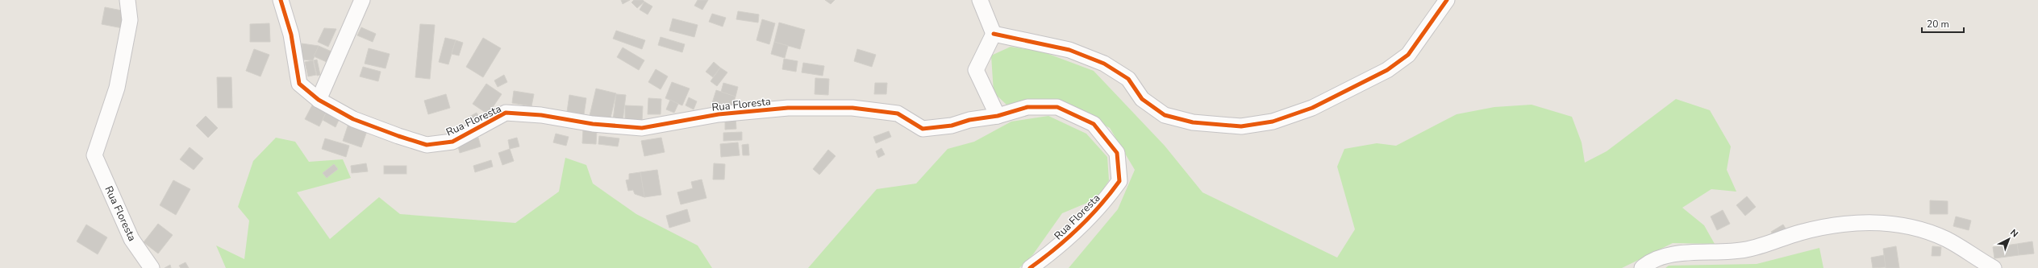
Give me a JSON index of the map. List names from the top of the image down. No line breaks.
{"streets":{"street":["Rua Floresta"]},"scale_bar":"20 m","north":"top right"}
